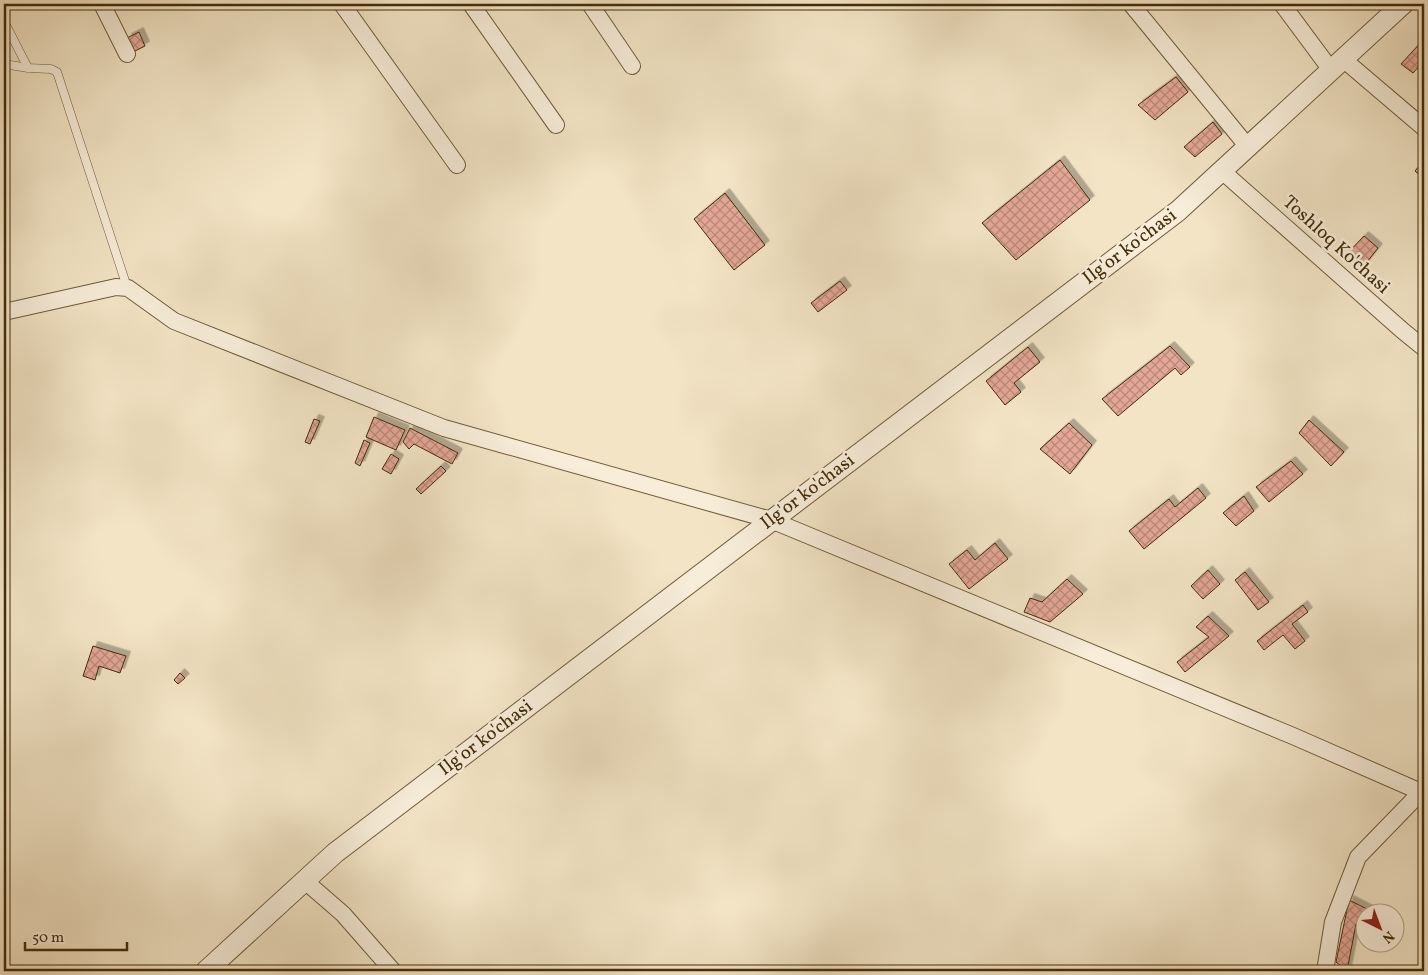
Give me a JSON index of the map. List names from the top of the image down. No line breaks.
{"streets":{"street":["Toshloq Ko'chasi","Ilg'or ko'chasi"]},"crossings":[["Toshloq Ko'chasi","Ilg'or ko'chasi"]],"scale_bar":"50 m","north":"bottom right"}
